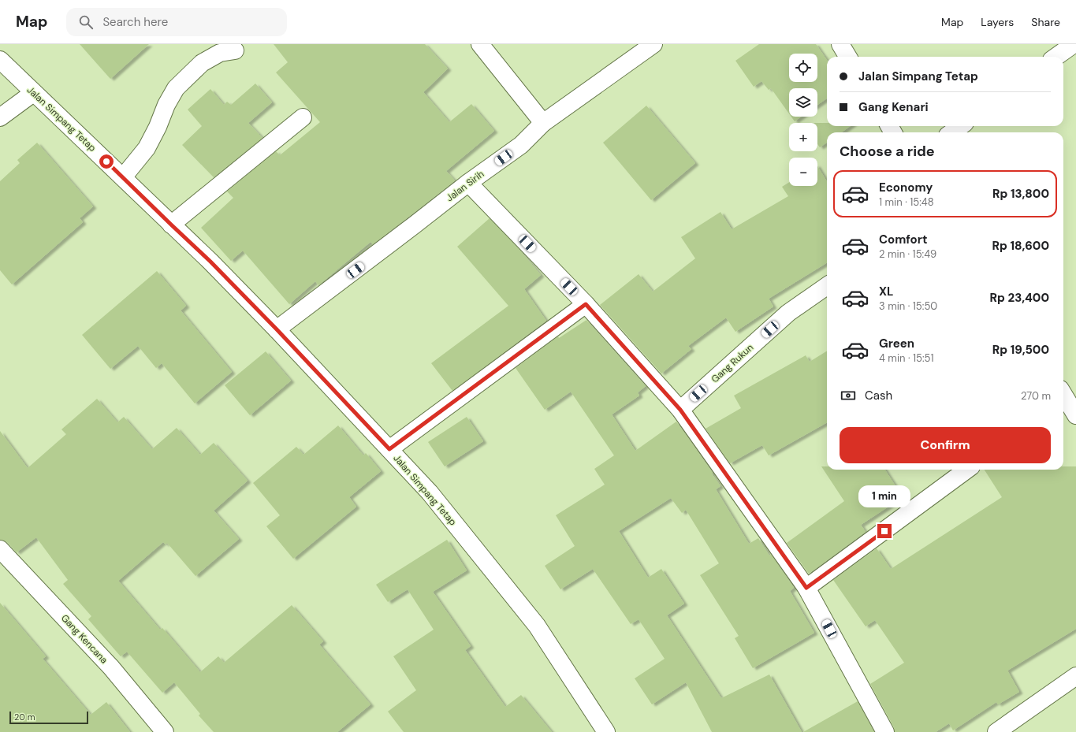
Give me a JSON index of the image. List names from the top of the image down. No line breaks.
{"streets":{"street":["Jalan Simpang Tetap","Jalan Sirih","Gang Rukun","Gang Kencana"]},"crossings":[["Jalan Simpang Tetap","Jalan Sirih"]],"scale_bar":"20 m","page":{"header":"Map","search":"Search here","nav":["Map","Layers","Share"],"map_buttons":["+","−"],"banner":["Jalan Simpang Tetap","Gang Kenari"],"heading":"Choose a ride","list":[{"name":"Economy","note":"1 min · 15:48","value":"Rp 13,800"},{"name":"Comfort","note":"2 min · 15:49","value":"Rp 18,600"},{"name":"XL","note":"3 min · 15:50","value":"Rp 23,400"},{"name":"Green","note":"4 min · 15:51","value":"Rp 19,500"}],"pay":["Cash","270 m"],"buttons":"Confirm","bubble":"1 min","scale":"20 m"}}
